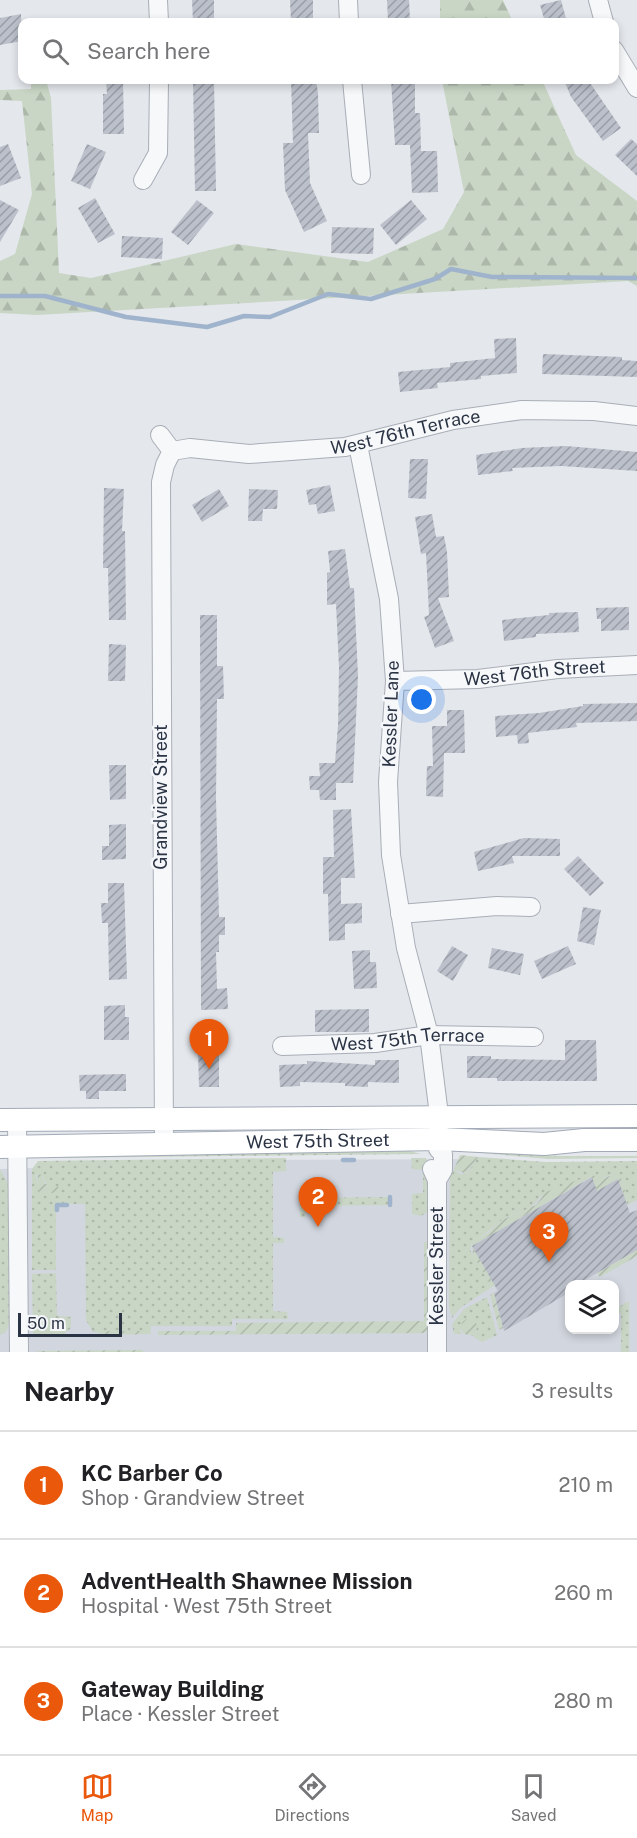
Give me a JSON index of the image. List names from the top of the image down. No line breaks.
{"streets":{"main road":["West 75th Street"],"street":["West 76th Terrace","West 76th Street","Kessler Lane","Grandview Street","West 75th Terrace","Kessler Street"]},"crossings":[["West 76th Terrace","Kessler Lane"],["West 76th Terrace","Grandview Street"],["West 76th Street","Kessler Lane"],["Kessler Lane","West 75th Terrace"],["Kessler Lane","West 75th Street"],["Kessler Lane","Kessler Street"],["Grandview Street","West 75th Street"],["West 75th Street","Kessler Street"]],"scale_bar":"50 m","page":{"search":"Search here","pins":["1","2","3"],"scale":"50 m","heading":["Nearby","3 results"],"list":[{"mark":"1","name":"KC Barber Co","note":"Shop · Grandview Street","value":"210 m"},{"mark":"2","name":"AdventHealth Shawnee Mission","note":"Hospital · West 75th Street","value":"260 m"},{"mark":"3","name":"Gateway Building","note":"Place · Kessler Street","value":"280 m"}],"nav":["Map","Directions","Saved"]}}
